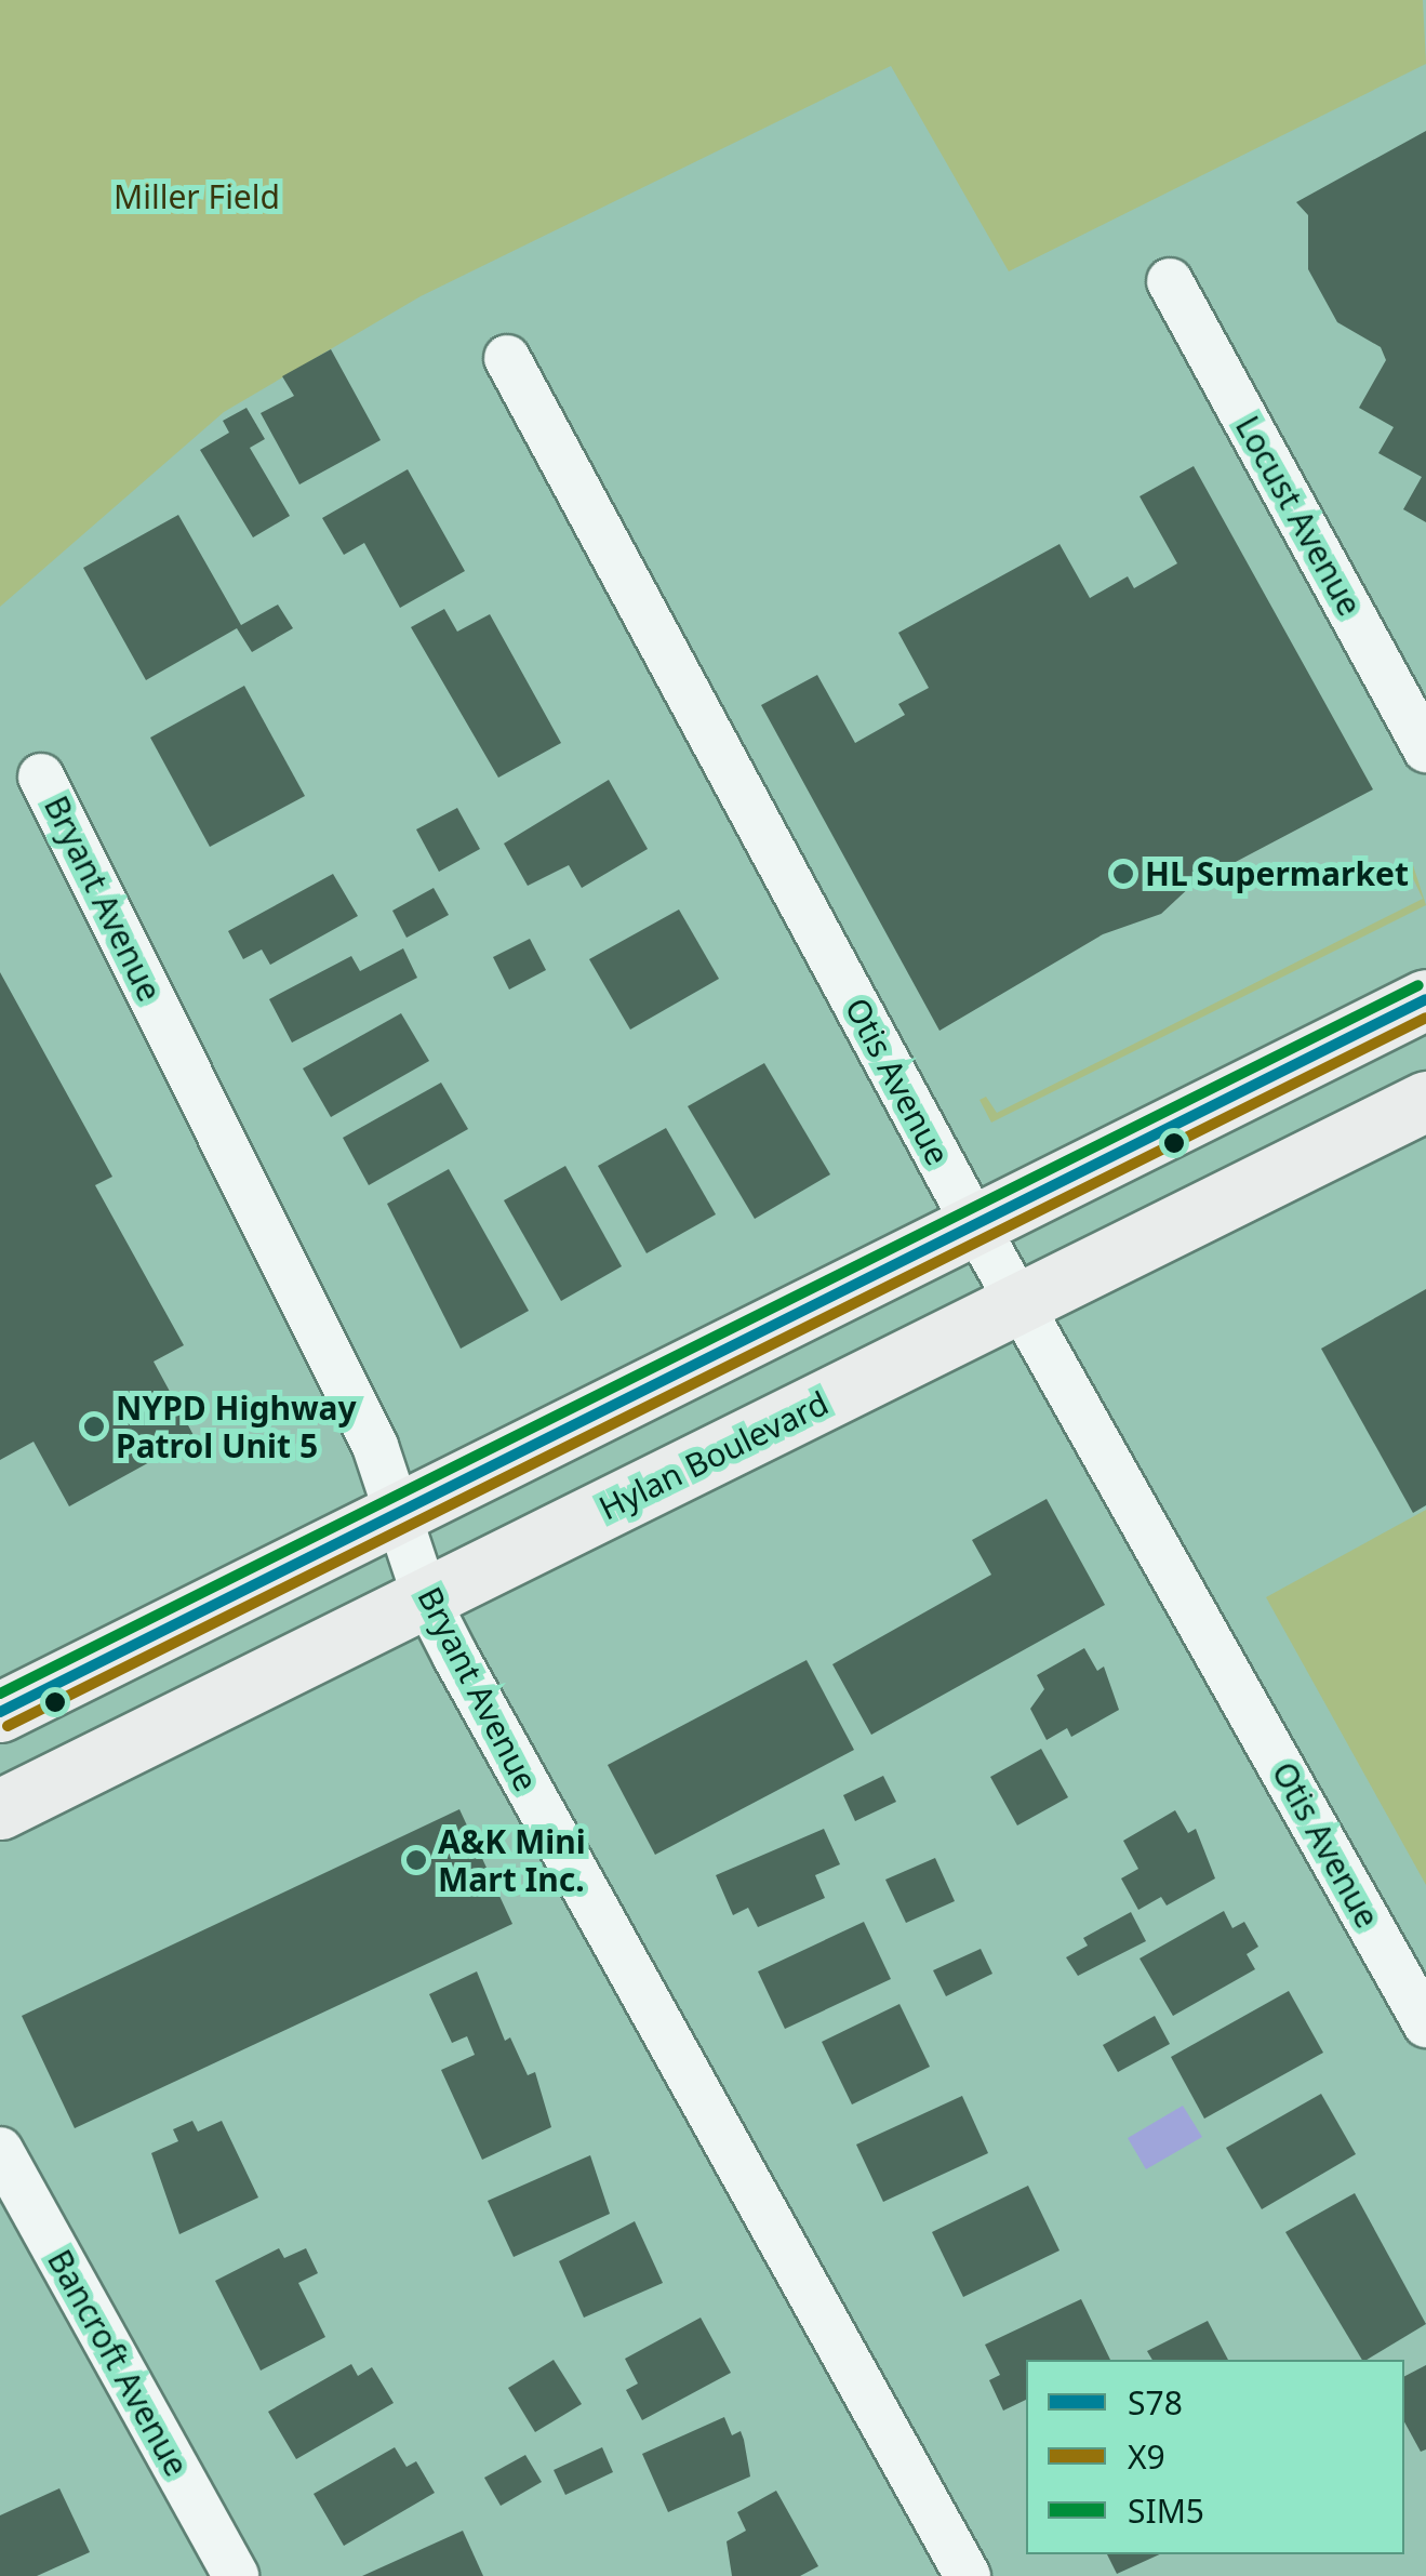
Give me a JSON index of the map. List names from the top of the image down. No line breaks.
{"streets":{"main road":["Hylan Boulevard"],"street":["Locust Avenue","Bryant Avenue","Otis Avenue","Bancroft Avenue"]},"crossings":[["Bryant Avenue","Hylan Boulevard"],["Otis Avenue","Hylan Boulevard"]],"parks":["Miller Field"],"places":["HL Supermarket","NYPD Highway Patrol Unit 5","A&K Mini Mart Inc."],"lines":["transit line SIM5","transit line S78","transit line X9"],"legend":["S78","X9","SIM5"]}
